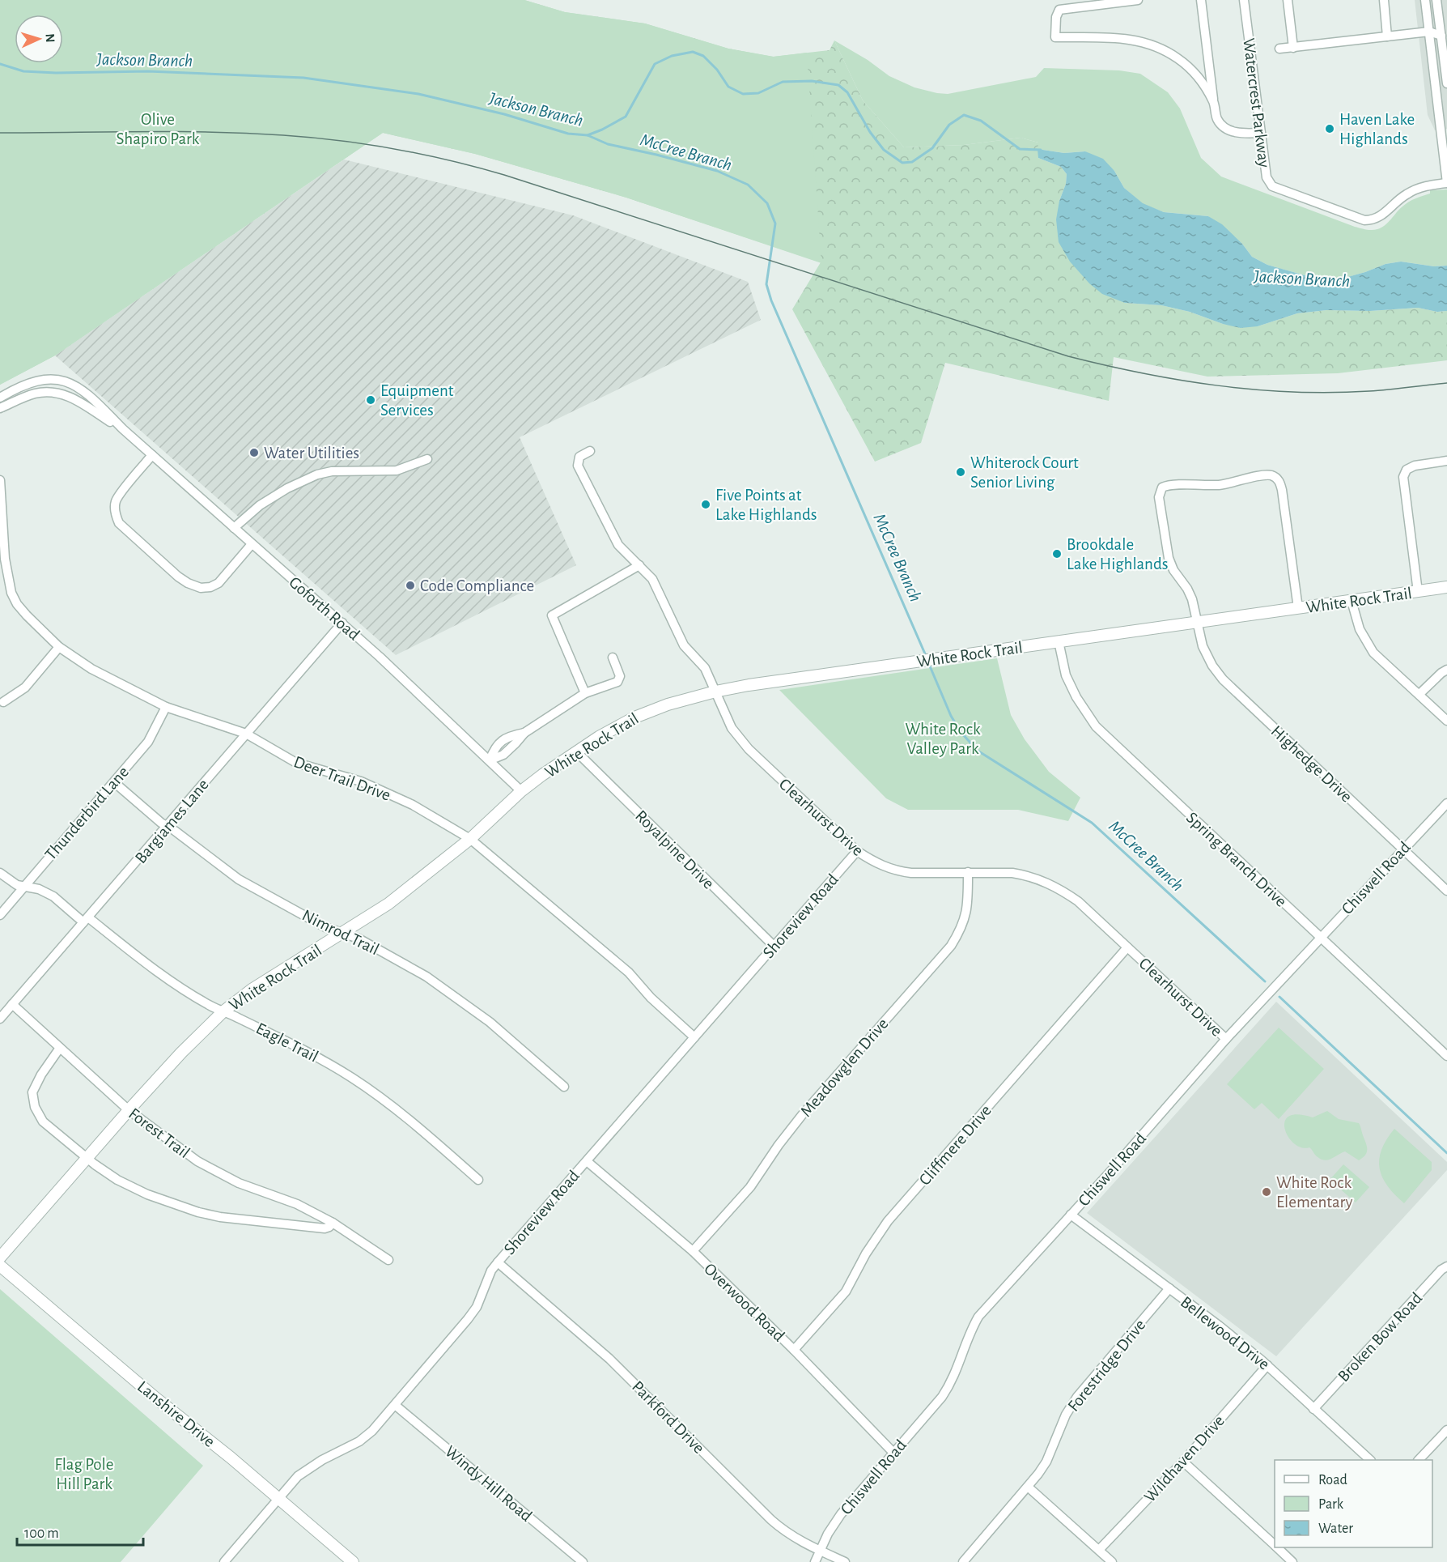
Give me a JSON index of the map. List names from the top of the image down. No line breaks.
{"streets":{"street":["Watercrest Parkway","White Rock Trail","Goforth Road","Highedge Drive","Deer Trail Drive","Thunderbird Lane","Clearhurst Drive","Bargiames Lane","Royalpine Drive","Spring Branch Drive","Chiswell Road","Shoreview Road","Nimrod Trail","Eagle Trail","Meadowglen Drive","Forest Trail","Cliffmere Drive","Overwood Road","Bellewood Drive","Broken Bow Road","Forestridge Drive","Lanshire Drive","Parkford Drive","Wildhaven Drive","Windy Hill Road"]},"crossings":[["White Rock Trail","Goforth Road"],["White Rock Trail","Highedge Drive"],["White Rock Trail","Deer Trail Drive"],["White Rock Trail","Clearhurst Drive"],["White Rock Trail","Royalpine Drive"],["White Rock Trail","Spring Branch Drive"],["White Rock Trail","Nimrod Trail"],["White Rock Trail","Eagle Trail"],["White Rock Trail","Forest Trail"],["Goforth Road","Bargiames Lane"],["Highedge Drive","Chiswell Road"],["Deer Trail Drive","Thunderbird Lane"],["Deer Trail Drive","Bargiames Lane"],["Deer Trail Drive","Shoreview Road"],["Thunderbird Lane","Nimrod Trail"],["Thunderbird Lane","Eagle Trail"],["Clearhurst Drive","Chiswell Road"],["Clearhurst Drive","Shoreview Road"],["Clearhurst Drive","Meadowglen Drive"],["Clearhurst Drive","Cliffmere Drive"],["Bargiames Lane","Nimrod Trail"],["Bargiames Lane","Eagle Trail"],["Bargiames Lane","Forest Trail"],["Royalpine Drive","Shoreview Road"],["Spring Branch Drive","Chiswell Road"],["Chiswell Road","Overwood Road"],["Chiswell Road","Bellewood Drive"],["Chiswell Road","Parkford Drive"],["Shoreview Road","Overwood Road"],["Shoreview Road","Lanshire Drive"],["Shoreview Road","Parkford Drive"],["Shoreview Road","Windy Hill Road"],["Meadowglen Drive","Overwood Road"],["Cliffmere Drive","Overwood Road"],["Bellewood Drive","Broken Bow Road"],["Bellewood Drive","Forestridge Drive"],["Bellewood Drive","Wildhaven Drive"]],"water":["Jackson Branch","McCree Branch"],"parks":["Olive Shapiro Park","White Rock Valley Park","Flag Pole Hill Park"],"places":["Haven Lake Highlands","Equipment Services","Water Utilities","Whiterock Court Senior Living","Five Points at Lake Highlands","Brookdale Lake Highlands","Code Compliance","White Rock Elementary"],"legend":["Road","Park","Water"],"scale_bar":"100 m","north":"right"}
